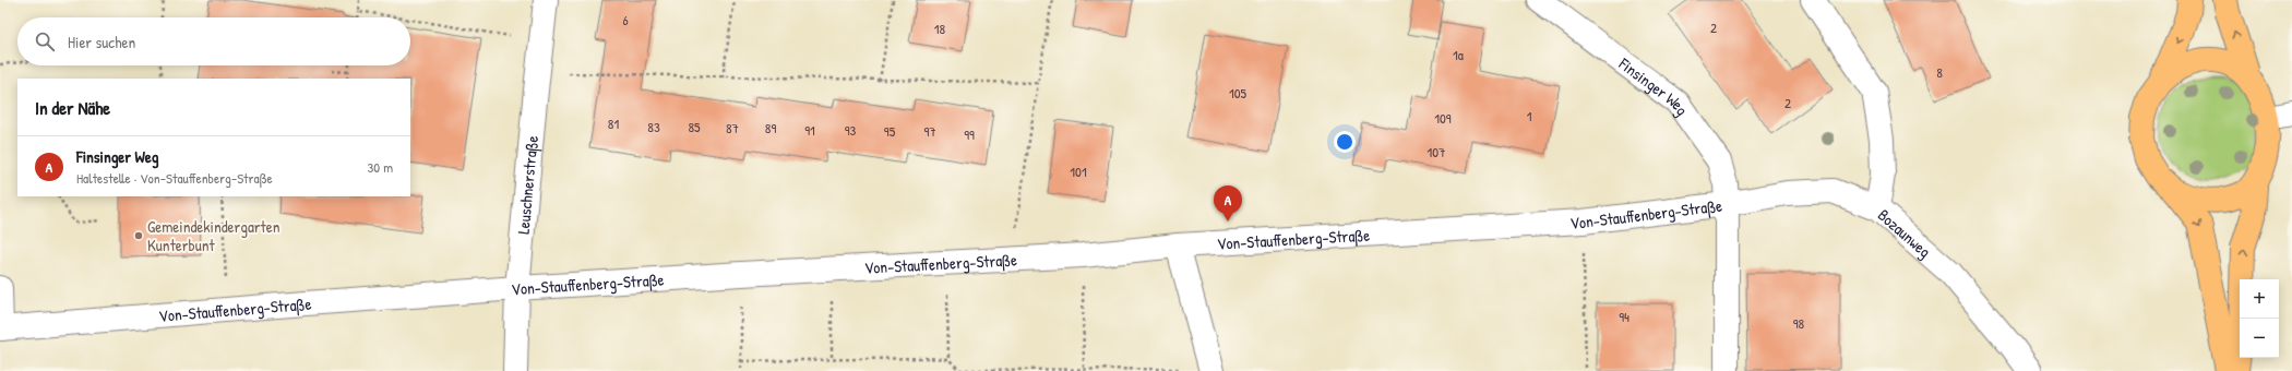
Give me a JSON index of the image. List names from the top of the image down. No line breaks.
{"streets":{"street":["Finsinger Weg","Leuschnerstraße","Von-Stauffenberg-Straße","Bozaunweg"]},"crossings":[["Finsinger Weg","Von-Stauffenberg-Straße"],["Leuschnerstraße","Von-Stauffenberg-Straße"],["Von-Stauffenberg-Straße","Bozaunweg"]],"places":["Gemeindekindergarten Kunterbunt"],"house_numbers":["6","2","18","1a","8","105","2","1","109","81","83","85","87","89","91","93","95","97","99","107","101","94","98"],"page":{"search":"Hier suchen","heading":"In der Nähe","list":[{"mark":"A","name":"Finsinger Weg","note":"Haltestelle · Von-Stauffenberg-Straße","value":"30 m"}],"pins":"A","map_buttons":["+","−"]}}
